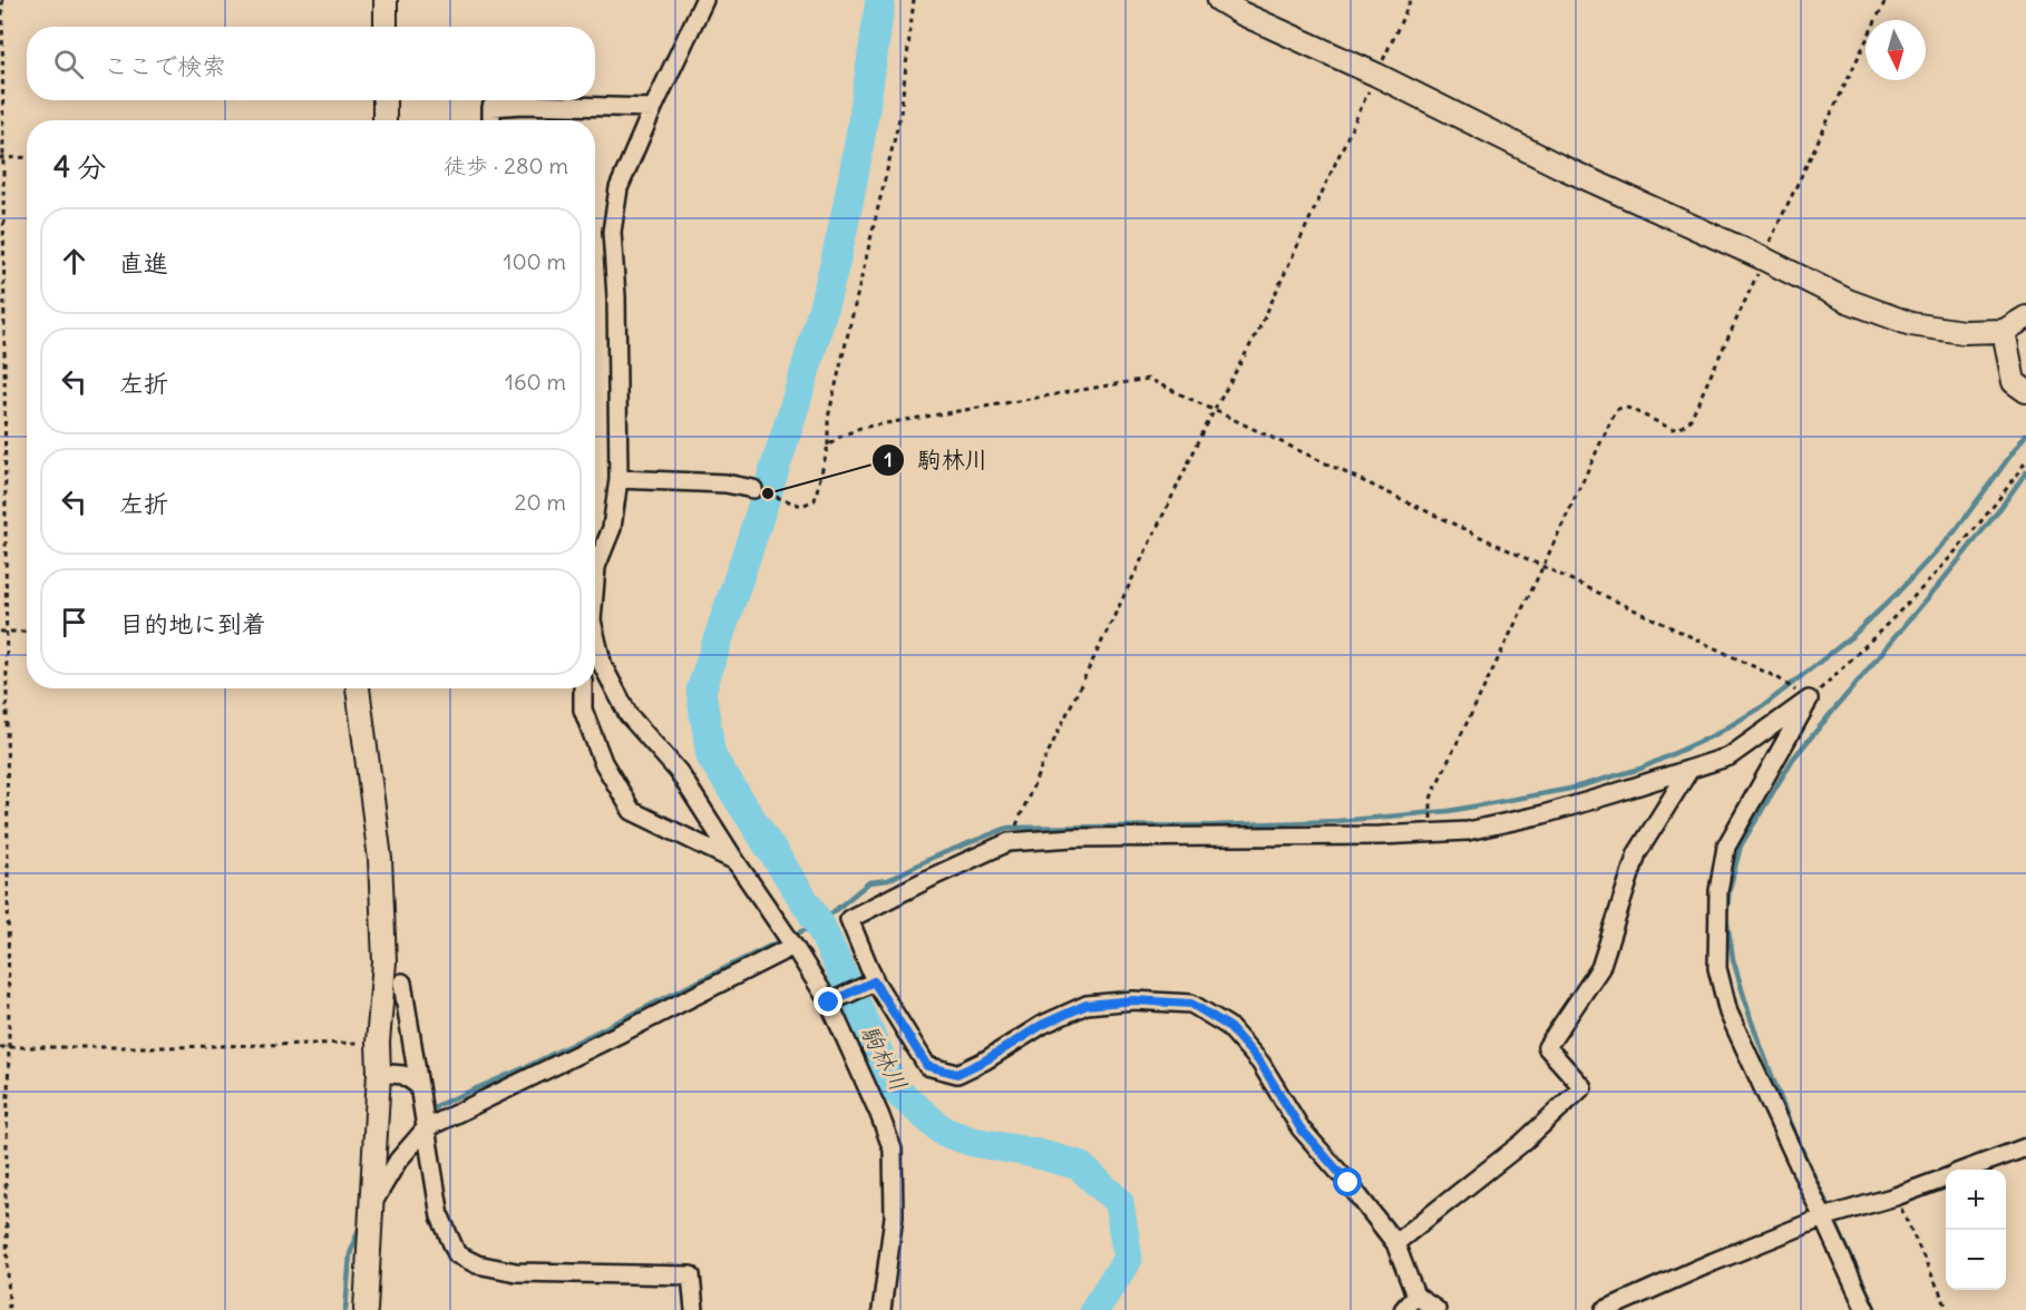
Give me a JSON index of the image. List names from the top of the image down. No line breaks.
{"water":["駒林川"],"places":["駒林川"],"north":"bottom","page":{"search":"ここで検索","heading":["4 分","徒歩 · 280 m"],"list":[["直進","100 m"],["左折","160 m"],["左折","20 m"],"目的地に到着"],"map_buttons":["+","−"]}}
